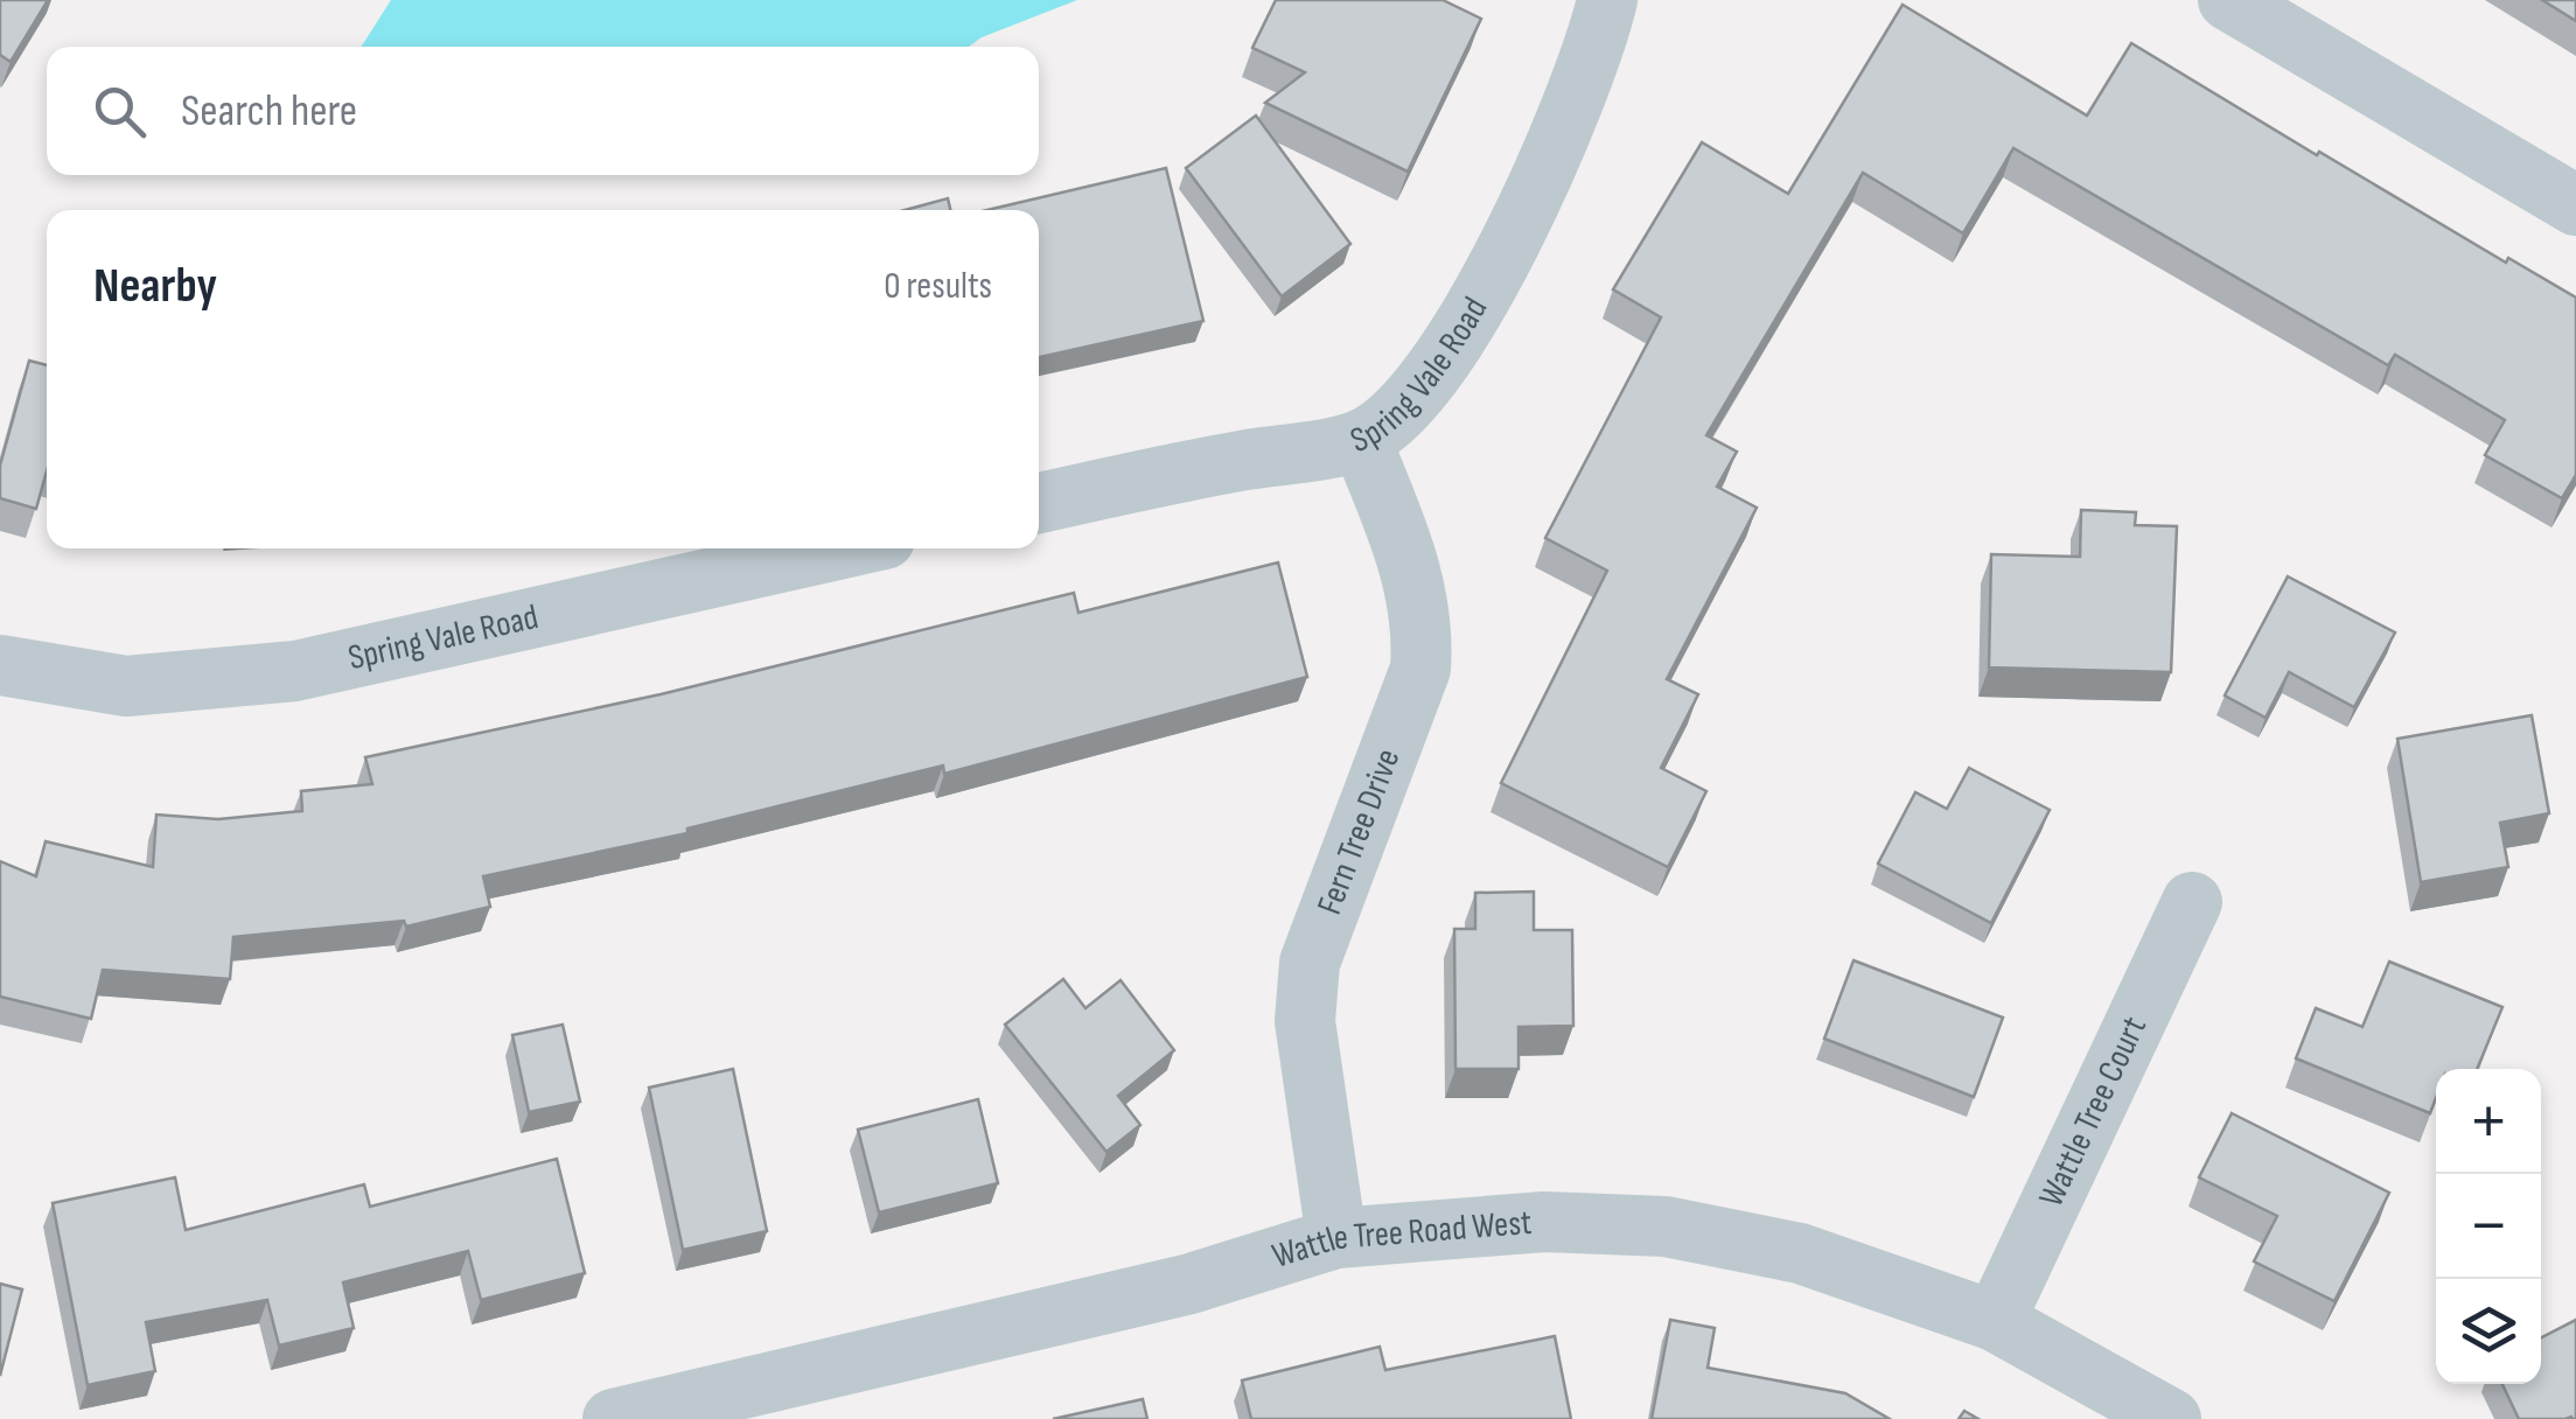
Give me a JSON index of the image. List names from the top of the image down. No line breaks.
{"streets":{"street":["Spring Vale Road","Fern Tree Drive","Wattle Tree Court","Wattle Tree Road West"]},"crossings":[["Spring Vale Road","Fern Tree Drive"],["Fern Tree Drive","Wattle Tree Road West"],["Wattle Tree Court","Wattle Tree Road West"]],"page":{"search":"Search here","heading":["Nearby","0 results"],"map_buttons":["+","−"]}}
